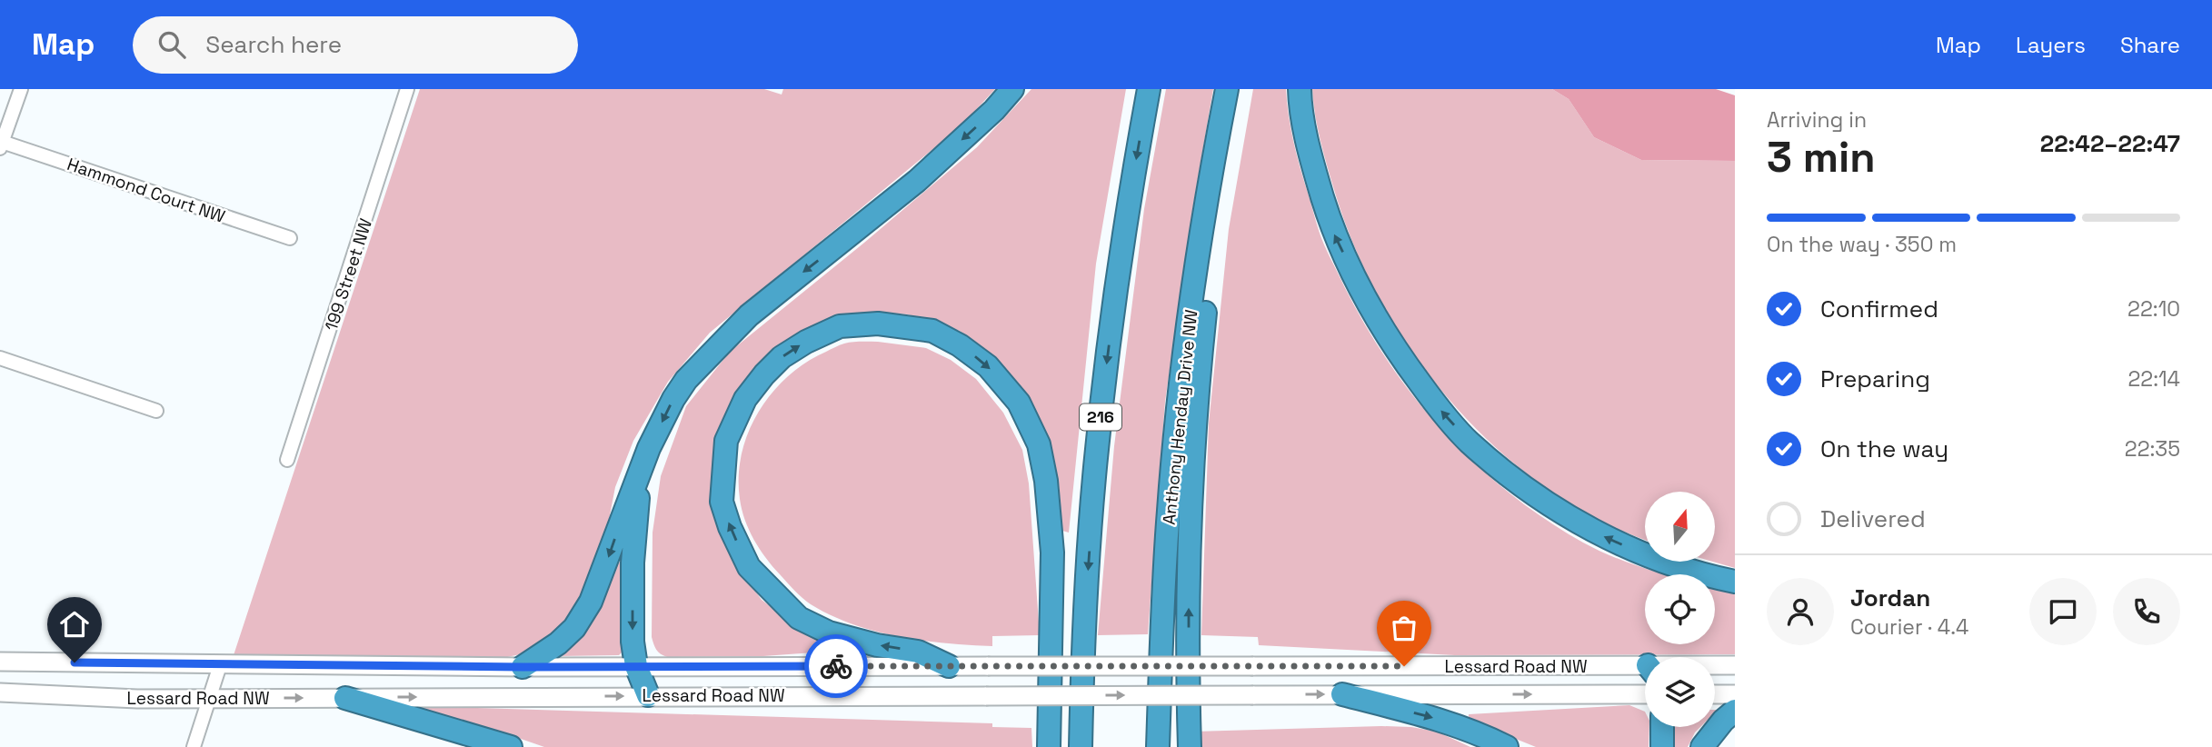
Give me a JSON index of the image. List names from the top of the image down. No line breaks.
{"streets":{"highway":["216","Anthony Henday Drive NW"],"main road":["Lessard Road NW"],"street":["Hammond Court NW","199 Street NW"]},"north":"top","page":{"header":"Map","search":"Search here","nav":["Map","Layers","Share"],"heading":["3 min","Arriving in","22:42–22:47"],"panel":["Jordan","Courier · 4.4"],"bar":"On the way · 350 m","list":[["Confirmed","22:10"],["Preparing","22:14"],["On the way","22:35"],"Delivered"]}}
